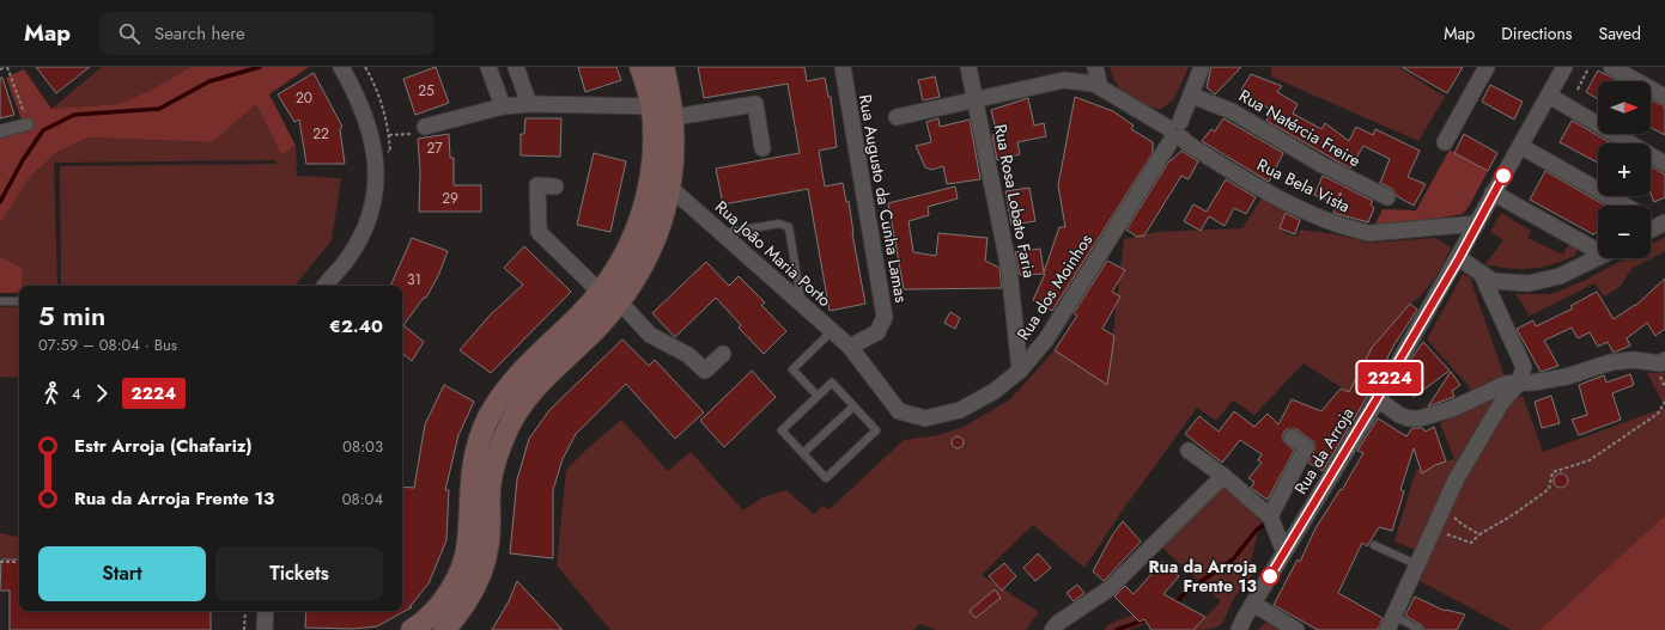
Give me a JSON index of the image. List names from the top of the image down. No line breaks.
{"streets":{"street":["Rua Natércia Freire","Rua Bela Vista","Rua Augusto da Cunha Lamas","Rua Rosa Lobato Faria","Rua João Maria Porto","Rua dos Moinhos","Rua da Arroja"]},"crossings":[["Rua Natércia Freire","Rua dos Moinhos"],["Rua Bela Vista","Rua Rosa Lobato Faria"],["Rua Bela Vista","Rua dos Moinhos"],["Rua Bela Vista","Rua da Arroja"],["Rua Augusto da Cunha Lamas","Rua João Maria Porto"],["Rua Augusto da Cunha Lamas","Rua dos Moinhos"],["Rua Rosa Lobato Faria","Rua dos Moinhos"],["Rua João Maria Porto","Rua dos Moinhos"]],"places":["Rua da Arroja Frente 13"],"lines":["bus line 2224"],"house_numbers":["25","20","22","27","29","31"],"north":"right","page":{"header":"Map","search":"Search here","nav":["Map","Directions","Saved"],"on_map":"2224","map_buttons":["+","−"],"heading":["5 min","07:59 – 08:04 · Bus","€2.40"],"legs":["4","2224"],"list":[{"name":"Estr Arroja (Chafariz)","value":"08:03"},{"name":"Rua da Arroja Frente 13","value":"08:04"}],"buttons":["Start","Tickets"]}}
